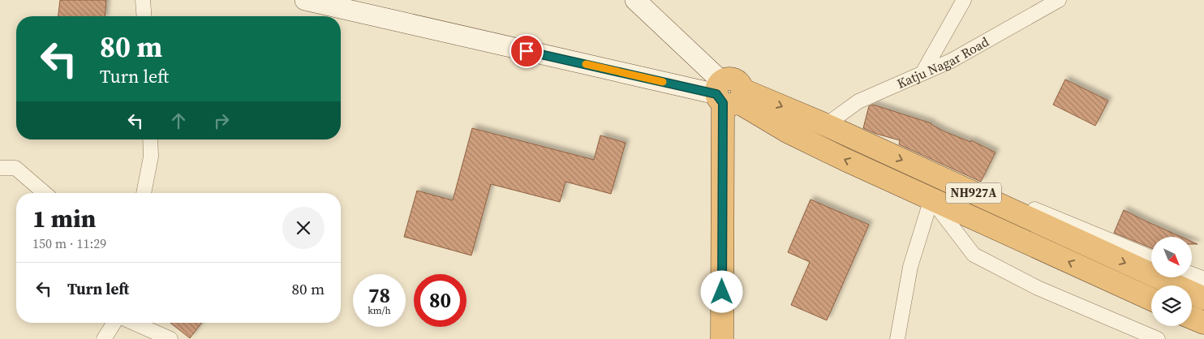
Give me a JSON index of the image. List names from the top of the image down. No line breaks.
{"streets":{"highway":["NH927A"],"street":["Katju Nagar Road"]},"crossings":[["Katju Nagar Road","NH927A"]],"north":"bottom right","page":{"turn":["80 m","Turn left"],"heading":["1 min","150 m · 11:29"],"list":[{"name":"Turn left","value":"80 m"}],"speed":"78 km/h","limit":"80"}}
